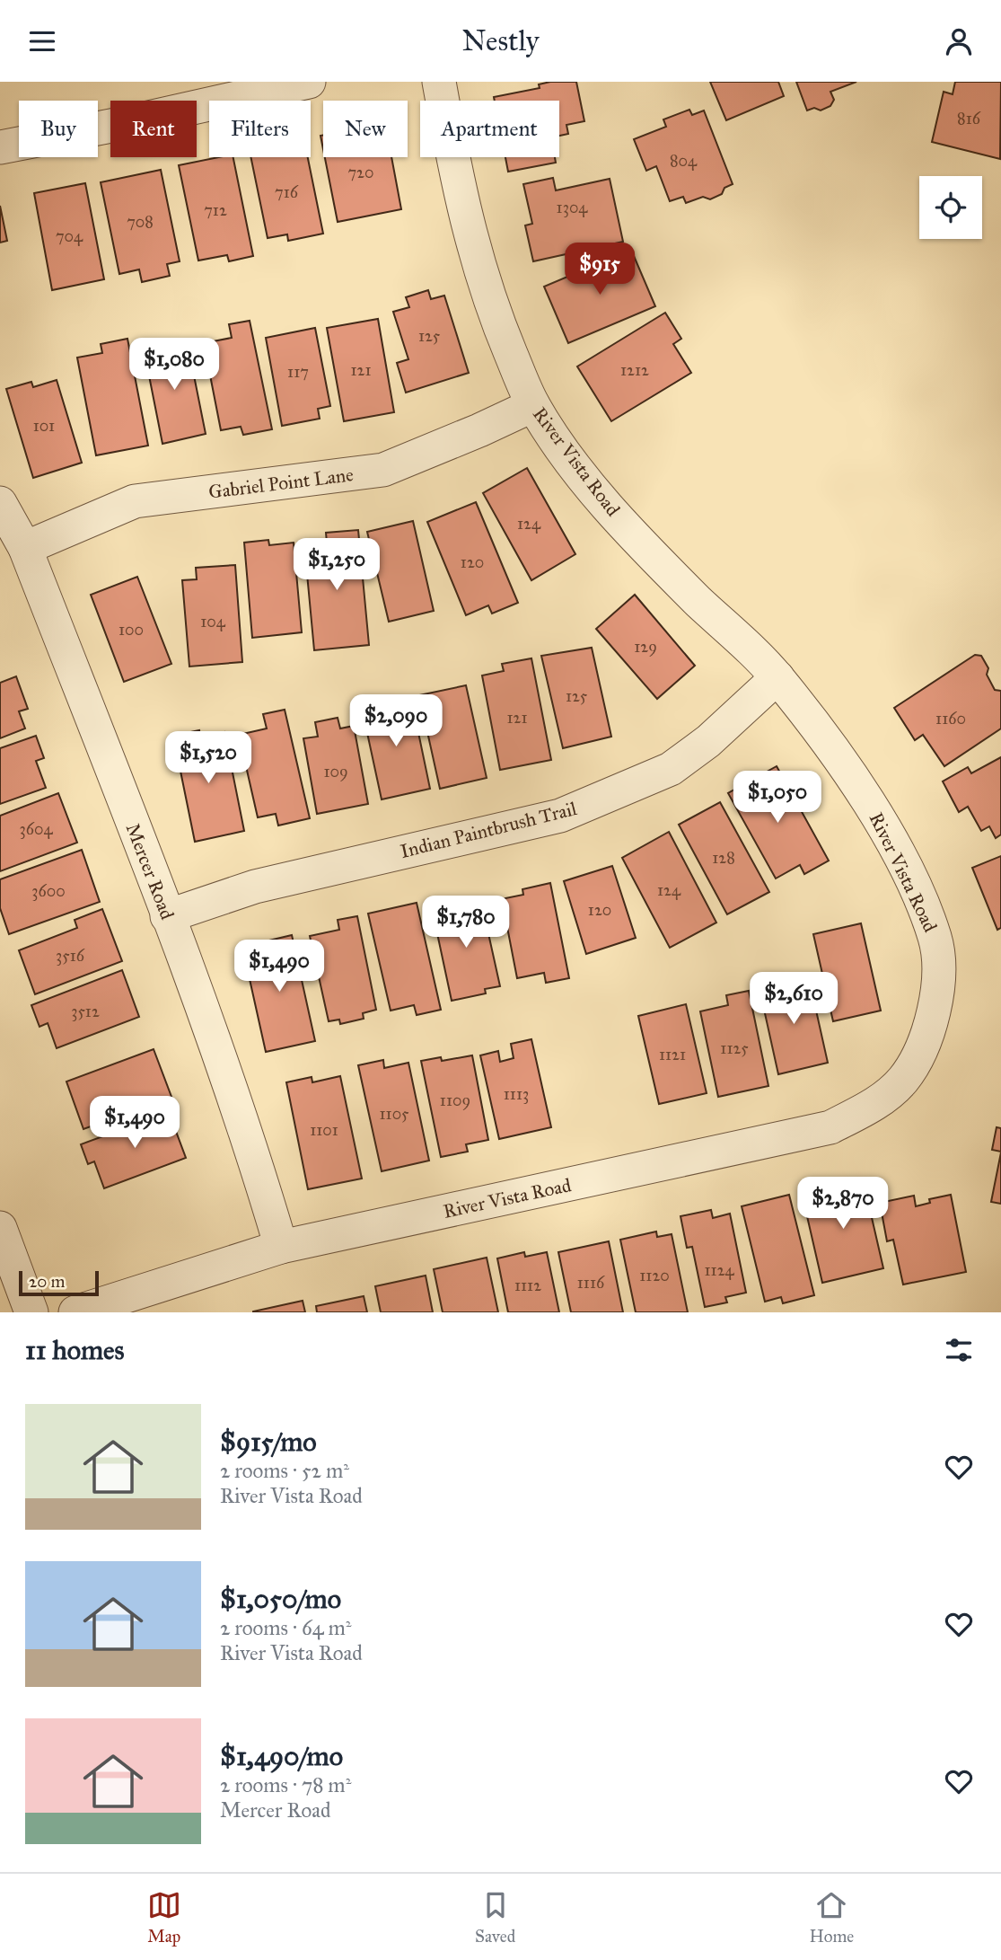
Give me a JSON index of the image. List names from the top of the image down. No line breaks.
{"streets":{"street":["River Vista Road","Gabriel Point Lane","Indian Paintbrush Trail","Mercer Road"]},"crossings":[["River Vista Road","Gabriel Point Lane"],["River Vista Road","Indian Paintbrush Trail"],["River Vista Road","Mercer Road"],["Gabriel Point Lane","Mercer Road"],["Indian Paintbrush Trail","Mercer Road"]],"house_numbers":["816","804","720","716","1304","712","708","704","125","121","1212","117","101","124","120","104","100","129","125","121","1160","109","3604","128","124","3600","120","3516","3512","1125","1121","1113","1109","1105","1101","1124","1120","1116","1112"],"scale_bar":"20 m","page":{"header":"Nestly","chip":["Buy","Rent","Filters","New","Apartment"],"price":["$915","$1,080","$1,250","$2,090","$1,520","$1,050","$1,780","$1,490","$2,610","$1,490","$2,870"],"scale":"20 m","heading":"11 homes","list":[{"name":"$915/mo","note":"2 rooms · 52 m² · River Vista Road"},{"name":"$1,050/mo","note":"2 rooms · 64 m² · River Vista Road"},{"name":"$1,490/mo","note":"2 rooms · 78 m² · Mercer Road"}],"tabs":["Map","Saved","Home"]}}
